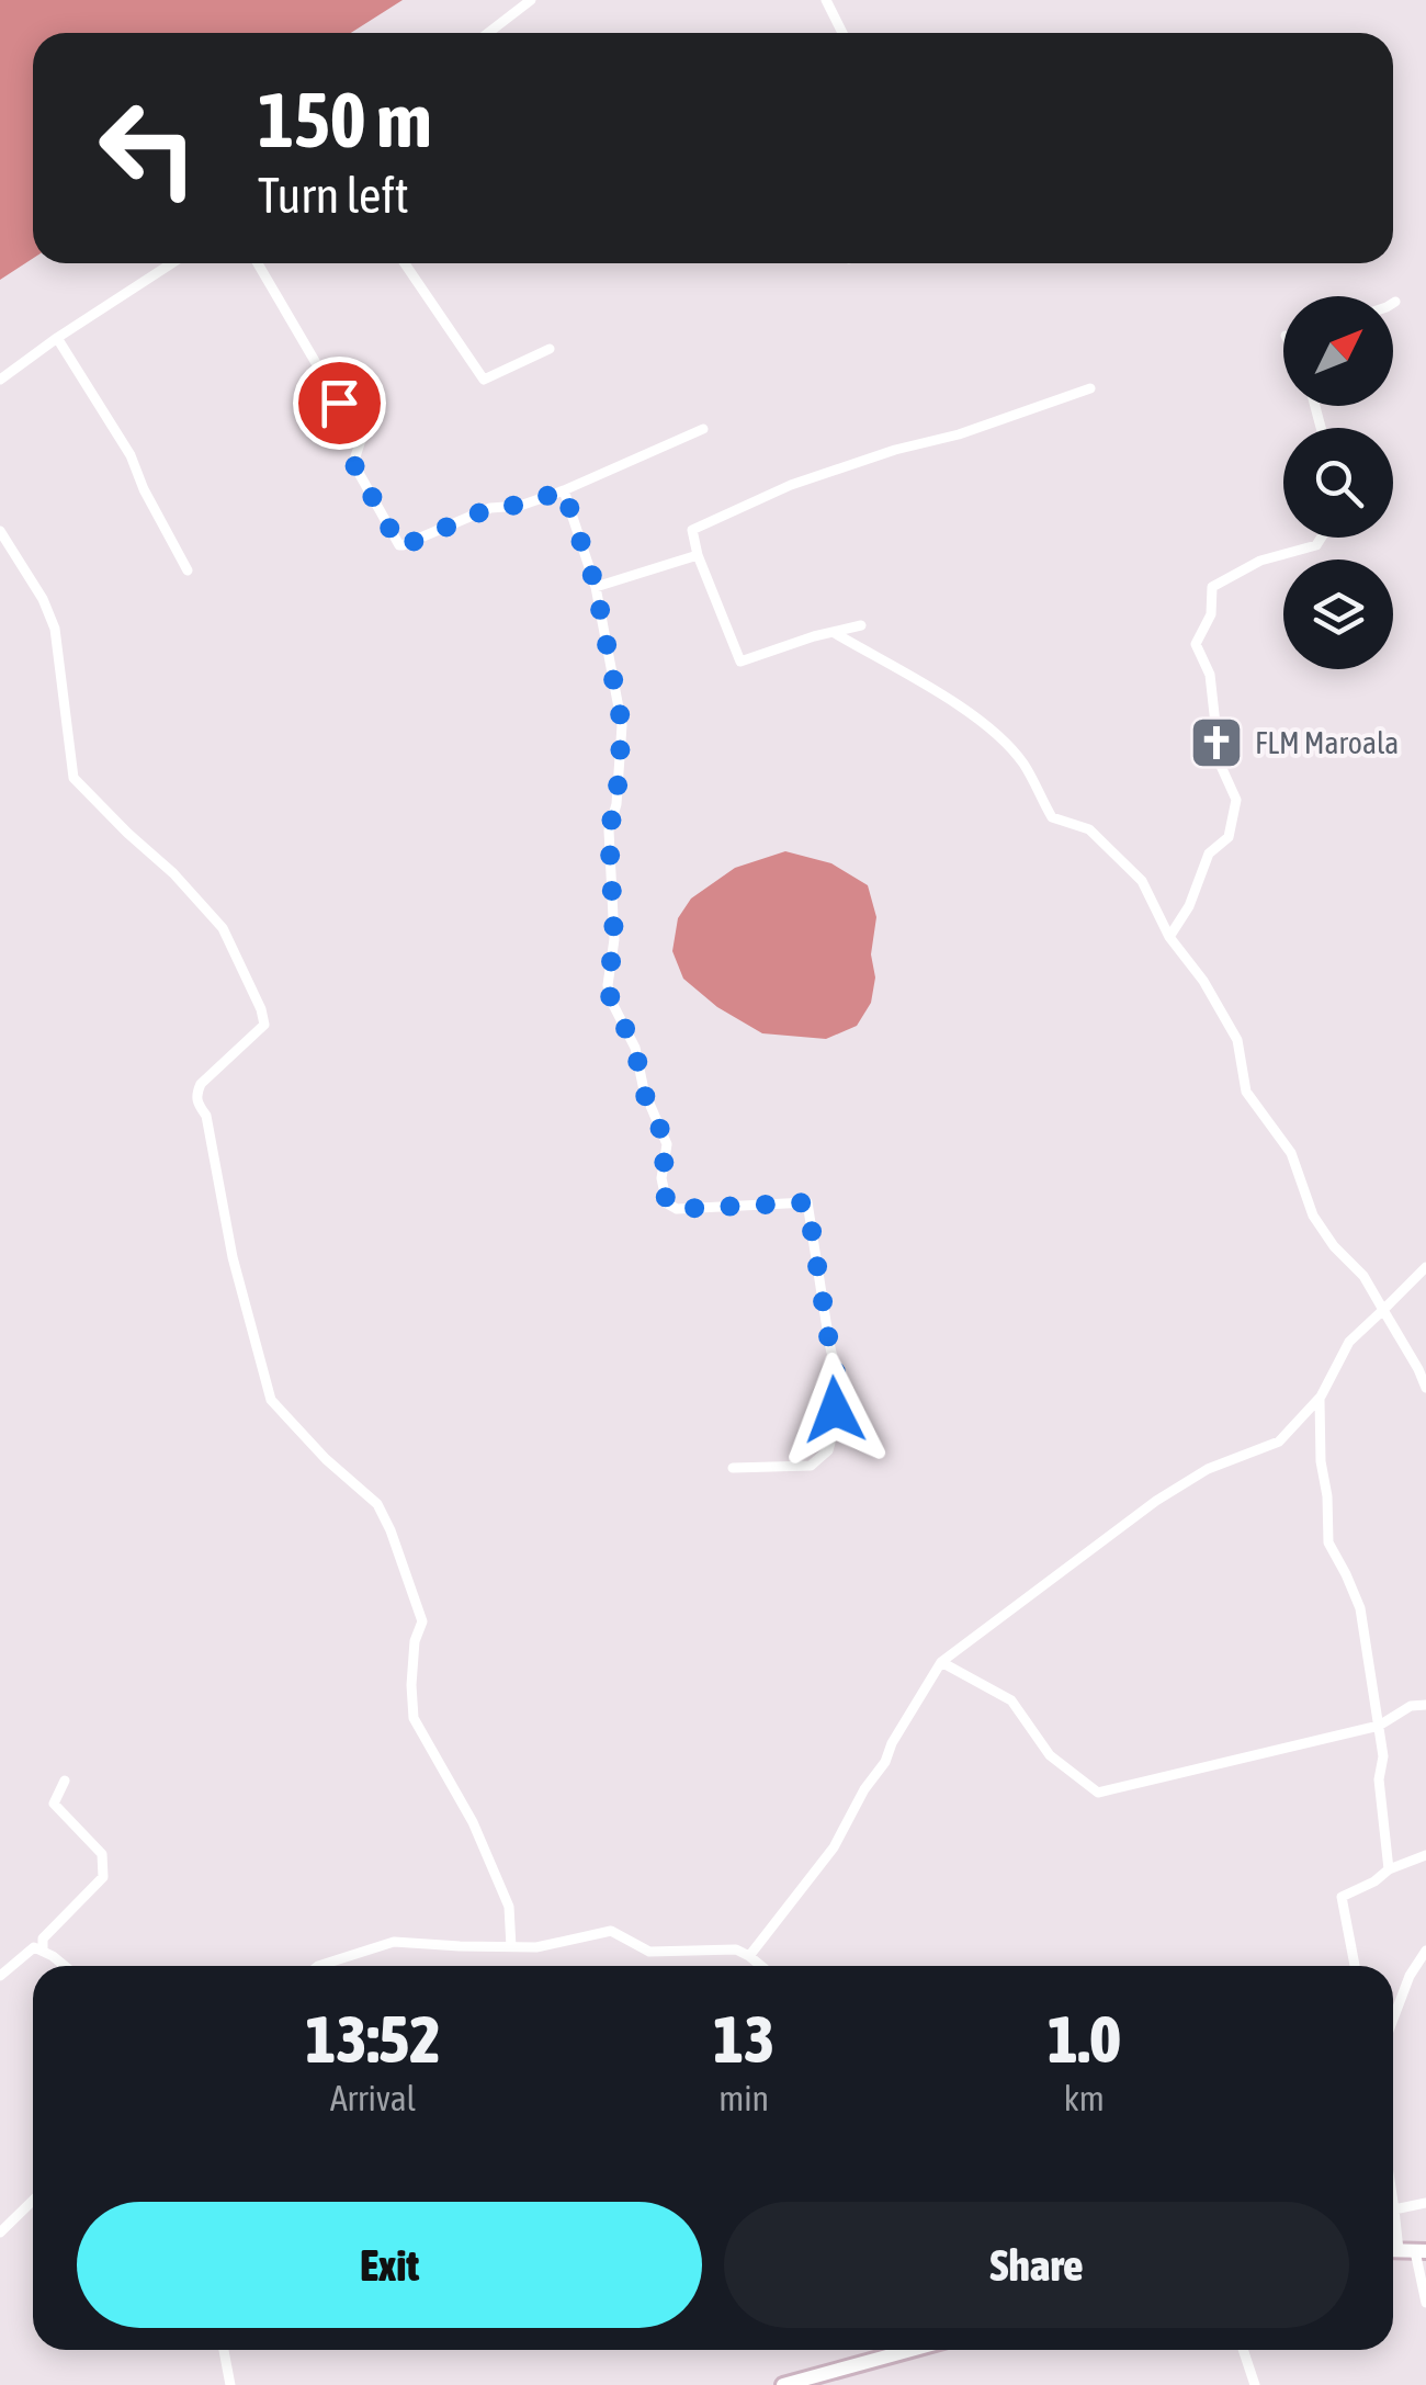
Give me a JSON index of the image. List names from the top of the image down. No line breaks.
{"places":{"church":["FLM Maroala"]},"north":"top right","page":{"turn":["150 m","Turn left"],"eta":["13:52","Arrival","13","min","1.0","km"],"buttons":["Exit","Share"]}}
